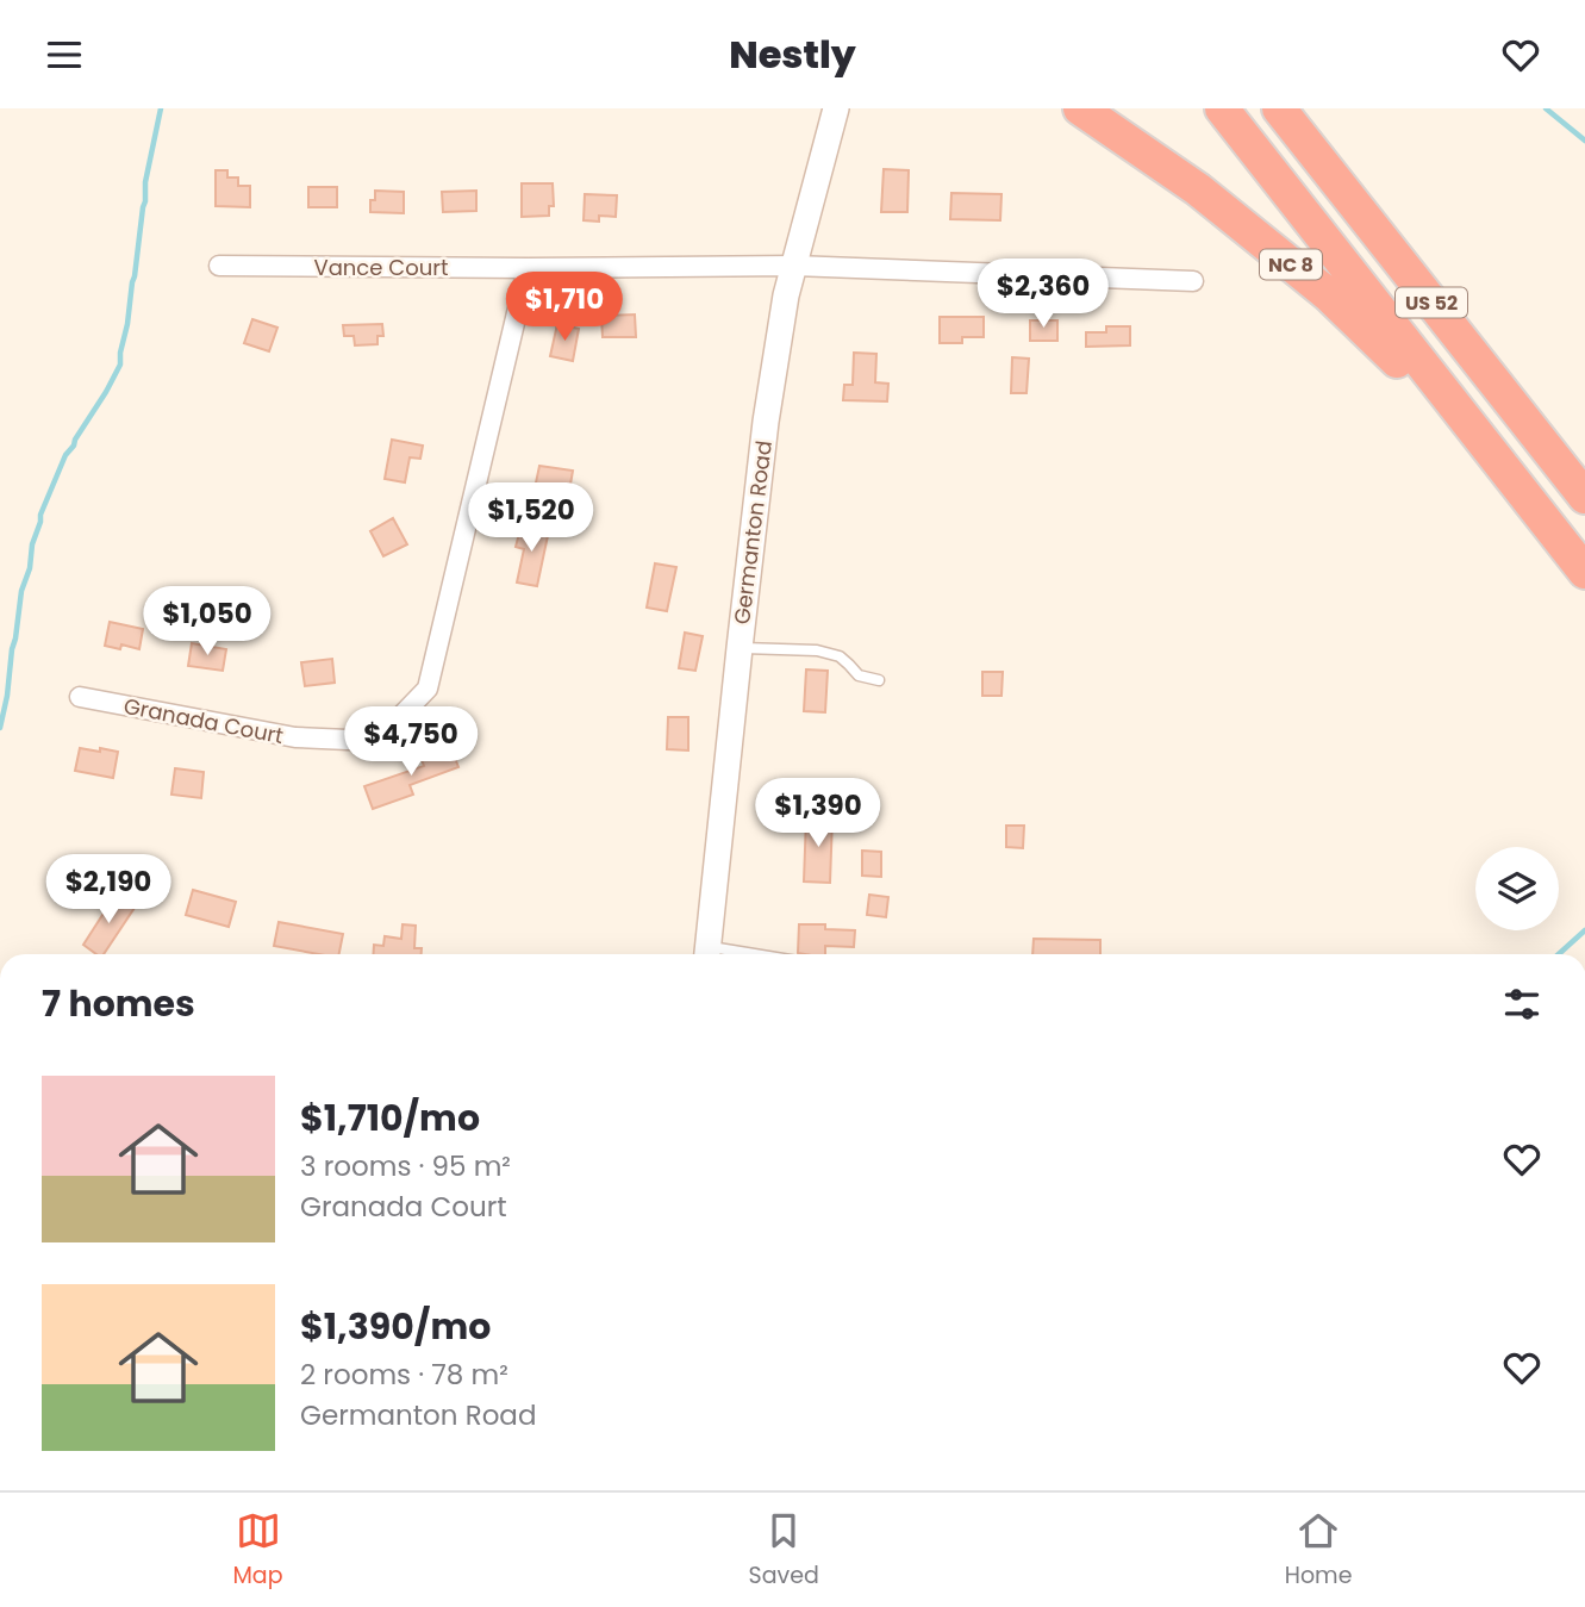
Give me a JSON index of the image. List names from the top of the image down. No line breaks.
{"streets":{"highway":["NC 8","US 52"],"main road":["Germanton Road"],"street":["Vance Court","Granada Court"]},"crossings":[["NC 8","US 52"],["Vance Court","Germanton Road"],["Vance Court","Granada Court"]],"page":{"header":"Nestly","price":["$2,360","$1,710","$1,520","$1,050","$4,750","$1,390","$2,190"],"heading":"7 homes","list":[{"name":"$1,710/mo","note":"3 rooms · 95 m² · Granada Court"},{"name":"$1,390/mo","note":"2 rooms · 78 m² · Germanton Road"}],"tabs":["Map","Saved","Home"]}}
